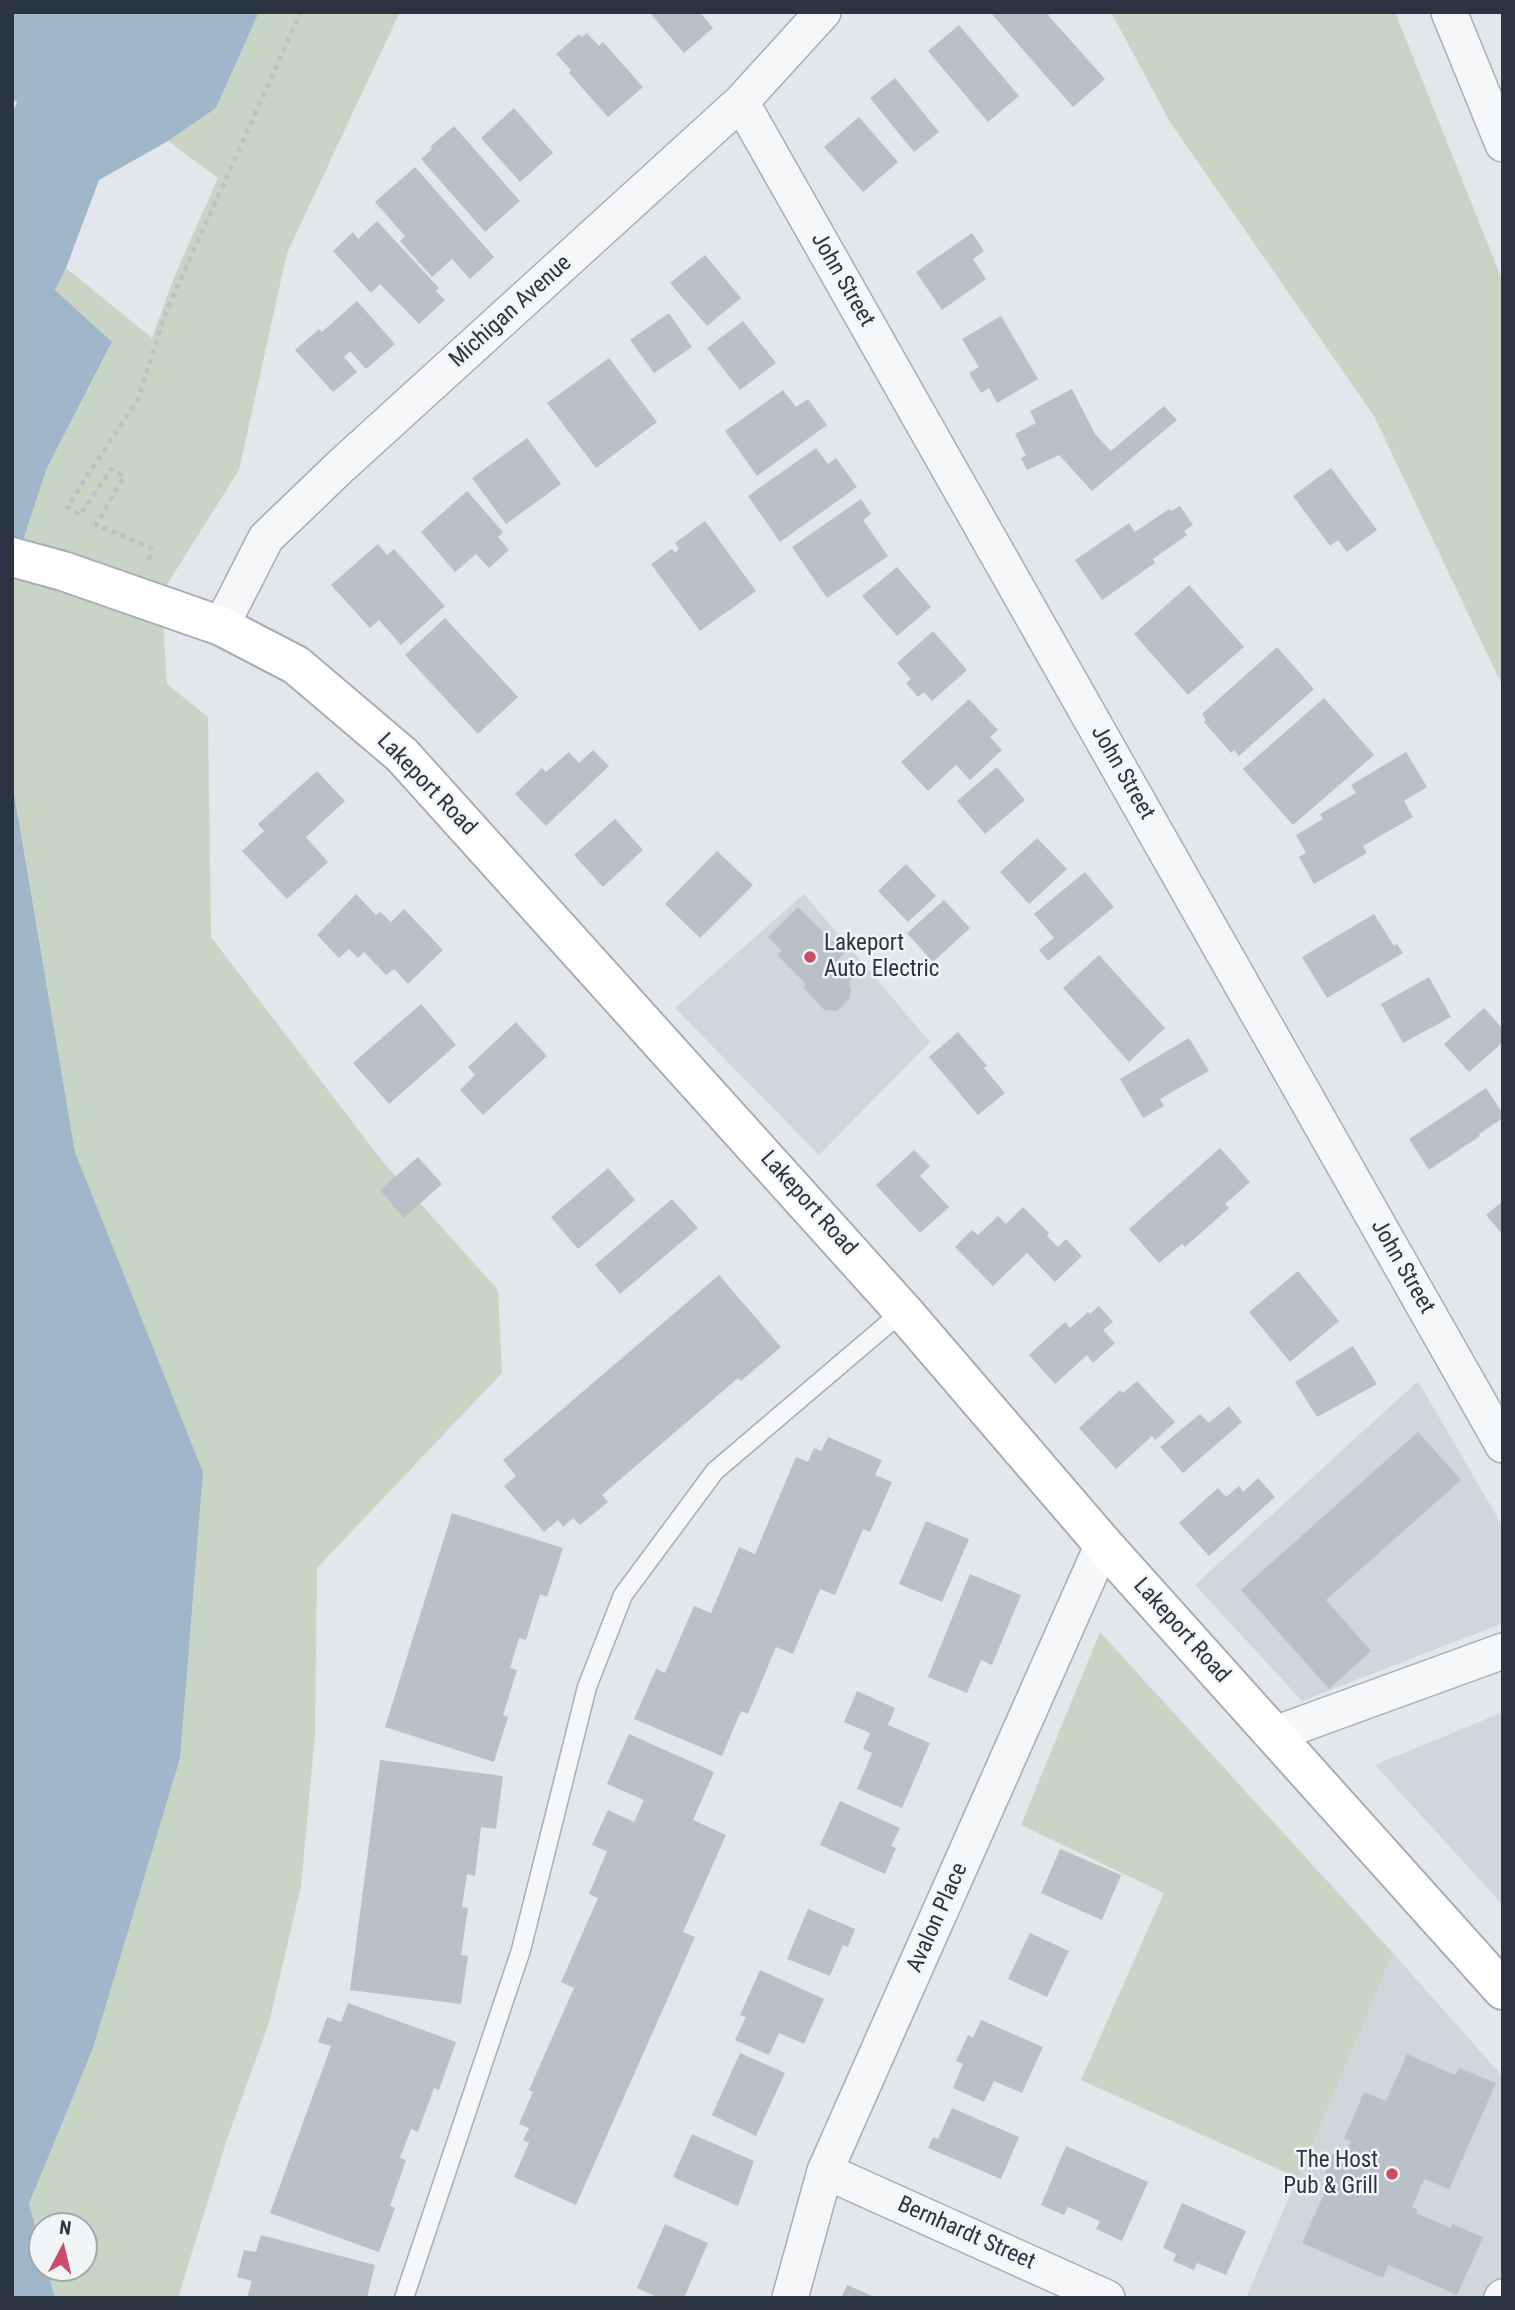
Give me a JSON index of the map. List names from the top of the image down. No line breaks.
{"streets":{"main road":["Lakeport Road"],"street":["John Street","Michigan Avenue","Avalon Place","Bernhardt Street"]},"crossings":[["John Street","Michigan Avenue"],["Michigan Avenue","Lakeport Road"],["Lakeport Road","Avalon Place"],["Avalon Place","Bernhardt Street"]],"places":["Lakeport Auto Electric","The Host Pub & Grill"],"north":"top"}
